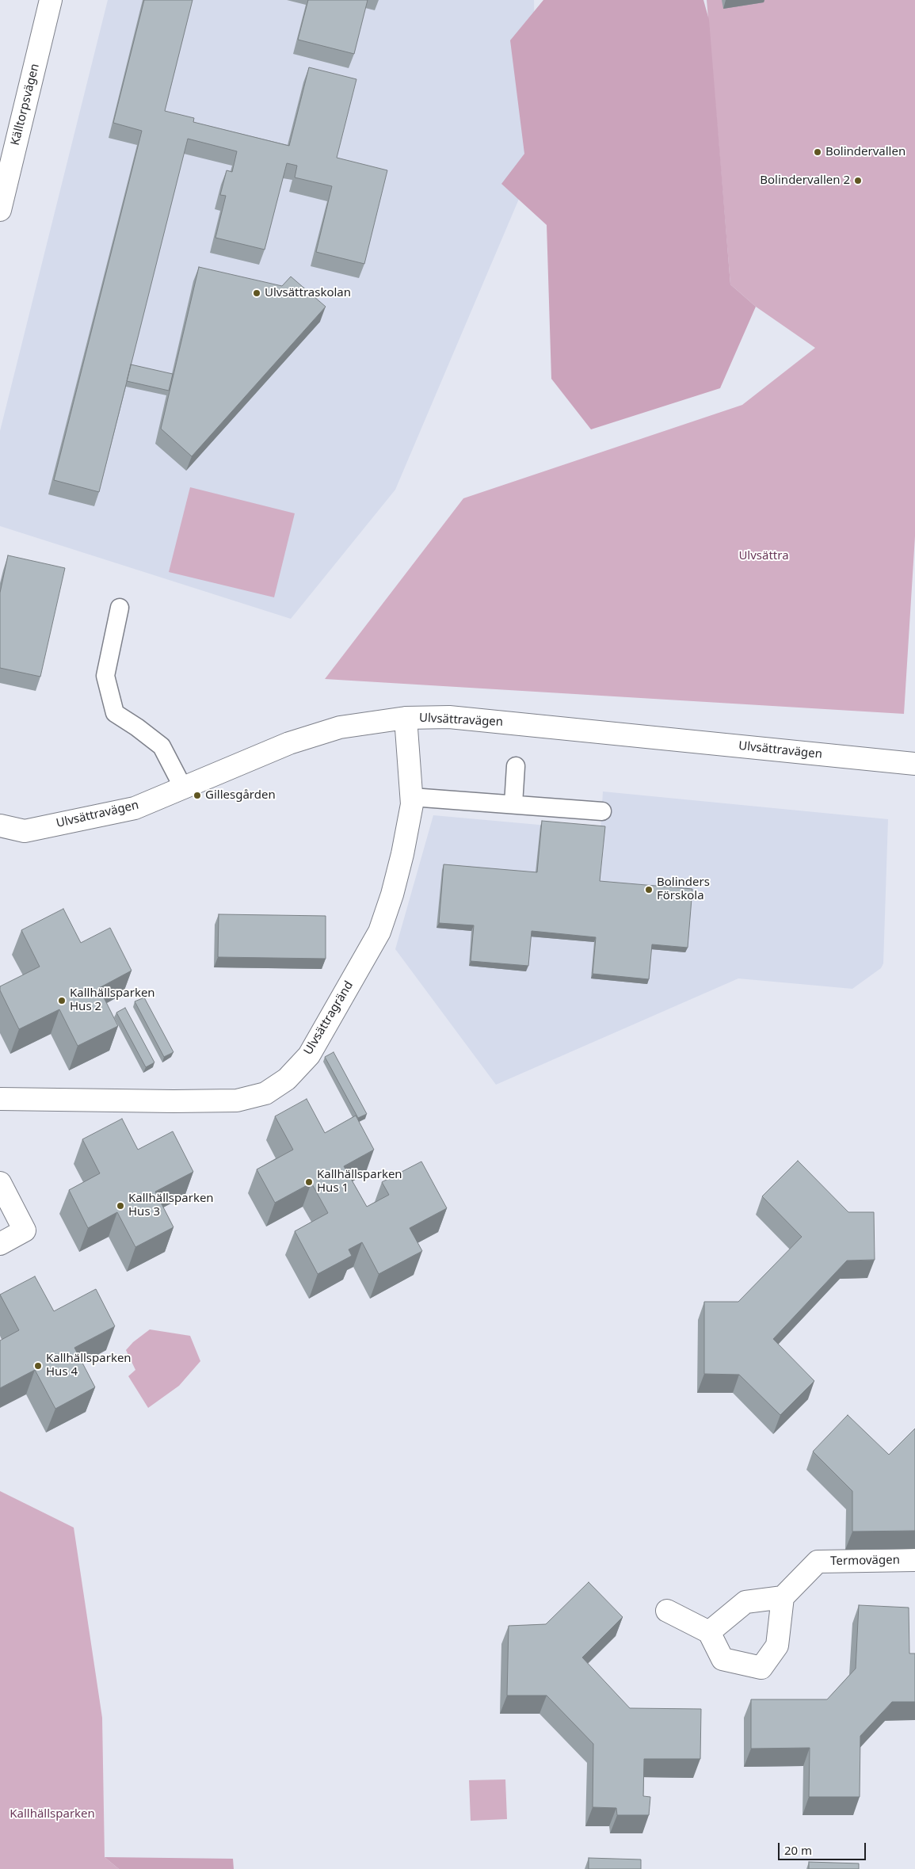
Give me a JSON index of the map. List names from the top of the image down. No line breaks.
{"streets":{"street":["Källtorpsvägen","Ulvsättravägen","Ulvsättragränd","Termovägen"]},"crossings":[["Ulvsättravägen","Ulvsättragränd"]],"parks":["Ulvsättra","Kallhällsparken"],"places":["Bolindervallen","Bolindervallen 2","Ulvsättraskolan","Gillesgården","Bolinders Förskola","Kallhällsparken Hus 2","Kallhällsparken Hus 1","Kallhällsparken Hus 3","Kallhällsparken Hus 4"],"scale_bar":"20 m"}
